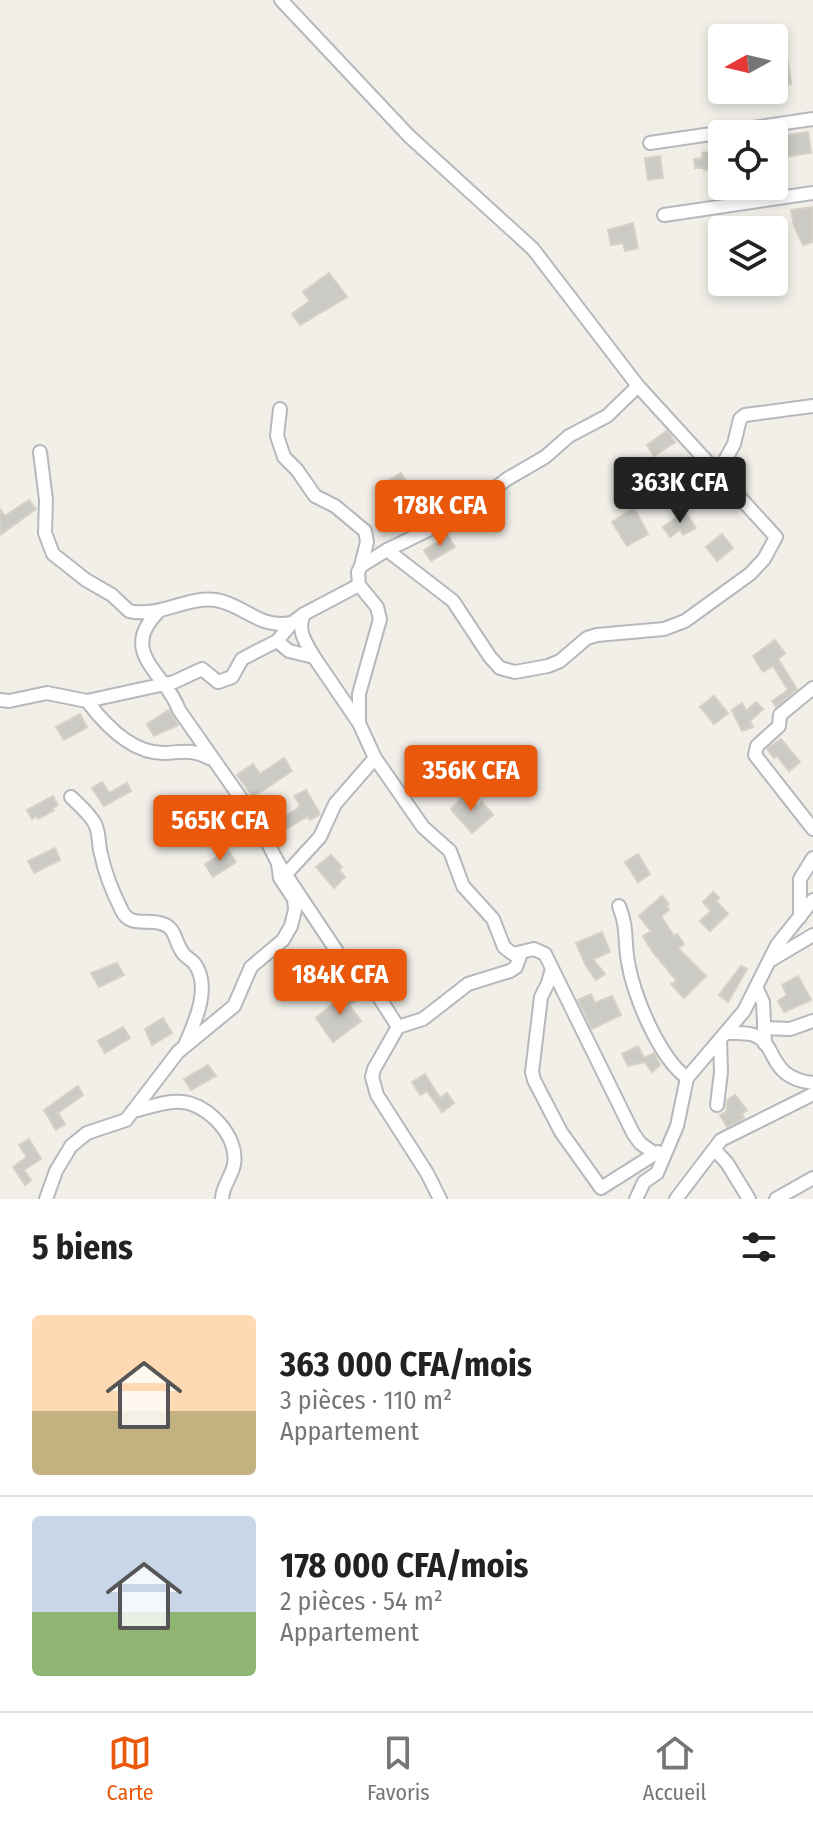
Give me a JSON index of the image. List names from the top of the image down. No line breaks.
{"north":"left","page":{"price":["363K CFA","178K CFA","356K CFA","565K CFA","184K CFA"],"heading":"5 biens","list":[{"name":"363 000 CFA/mois","note":"3 pièces · 110 m² · Appartement"},{"name":"178 000 CFA/mois","note":"2 pièces · 54 m² · Appartement"}],"tabs":["Carte","Favoris","Accueil"]}}
